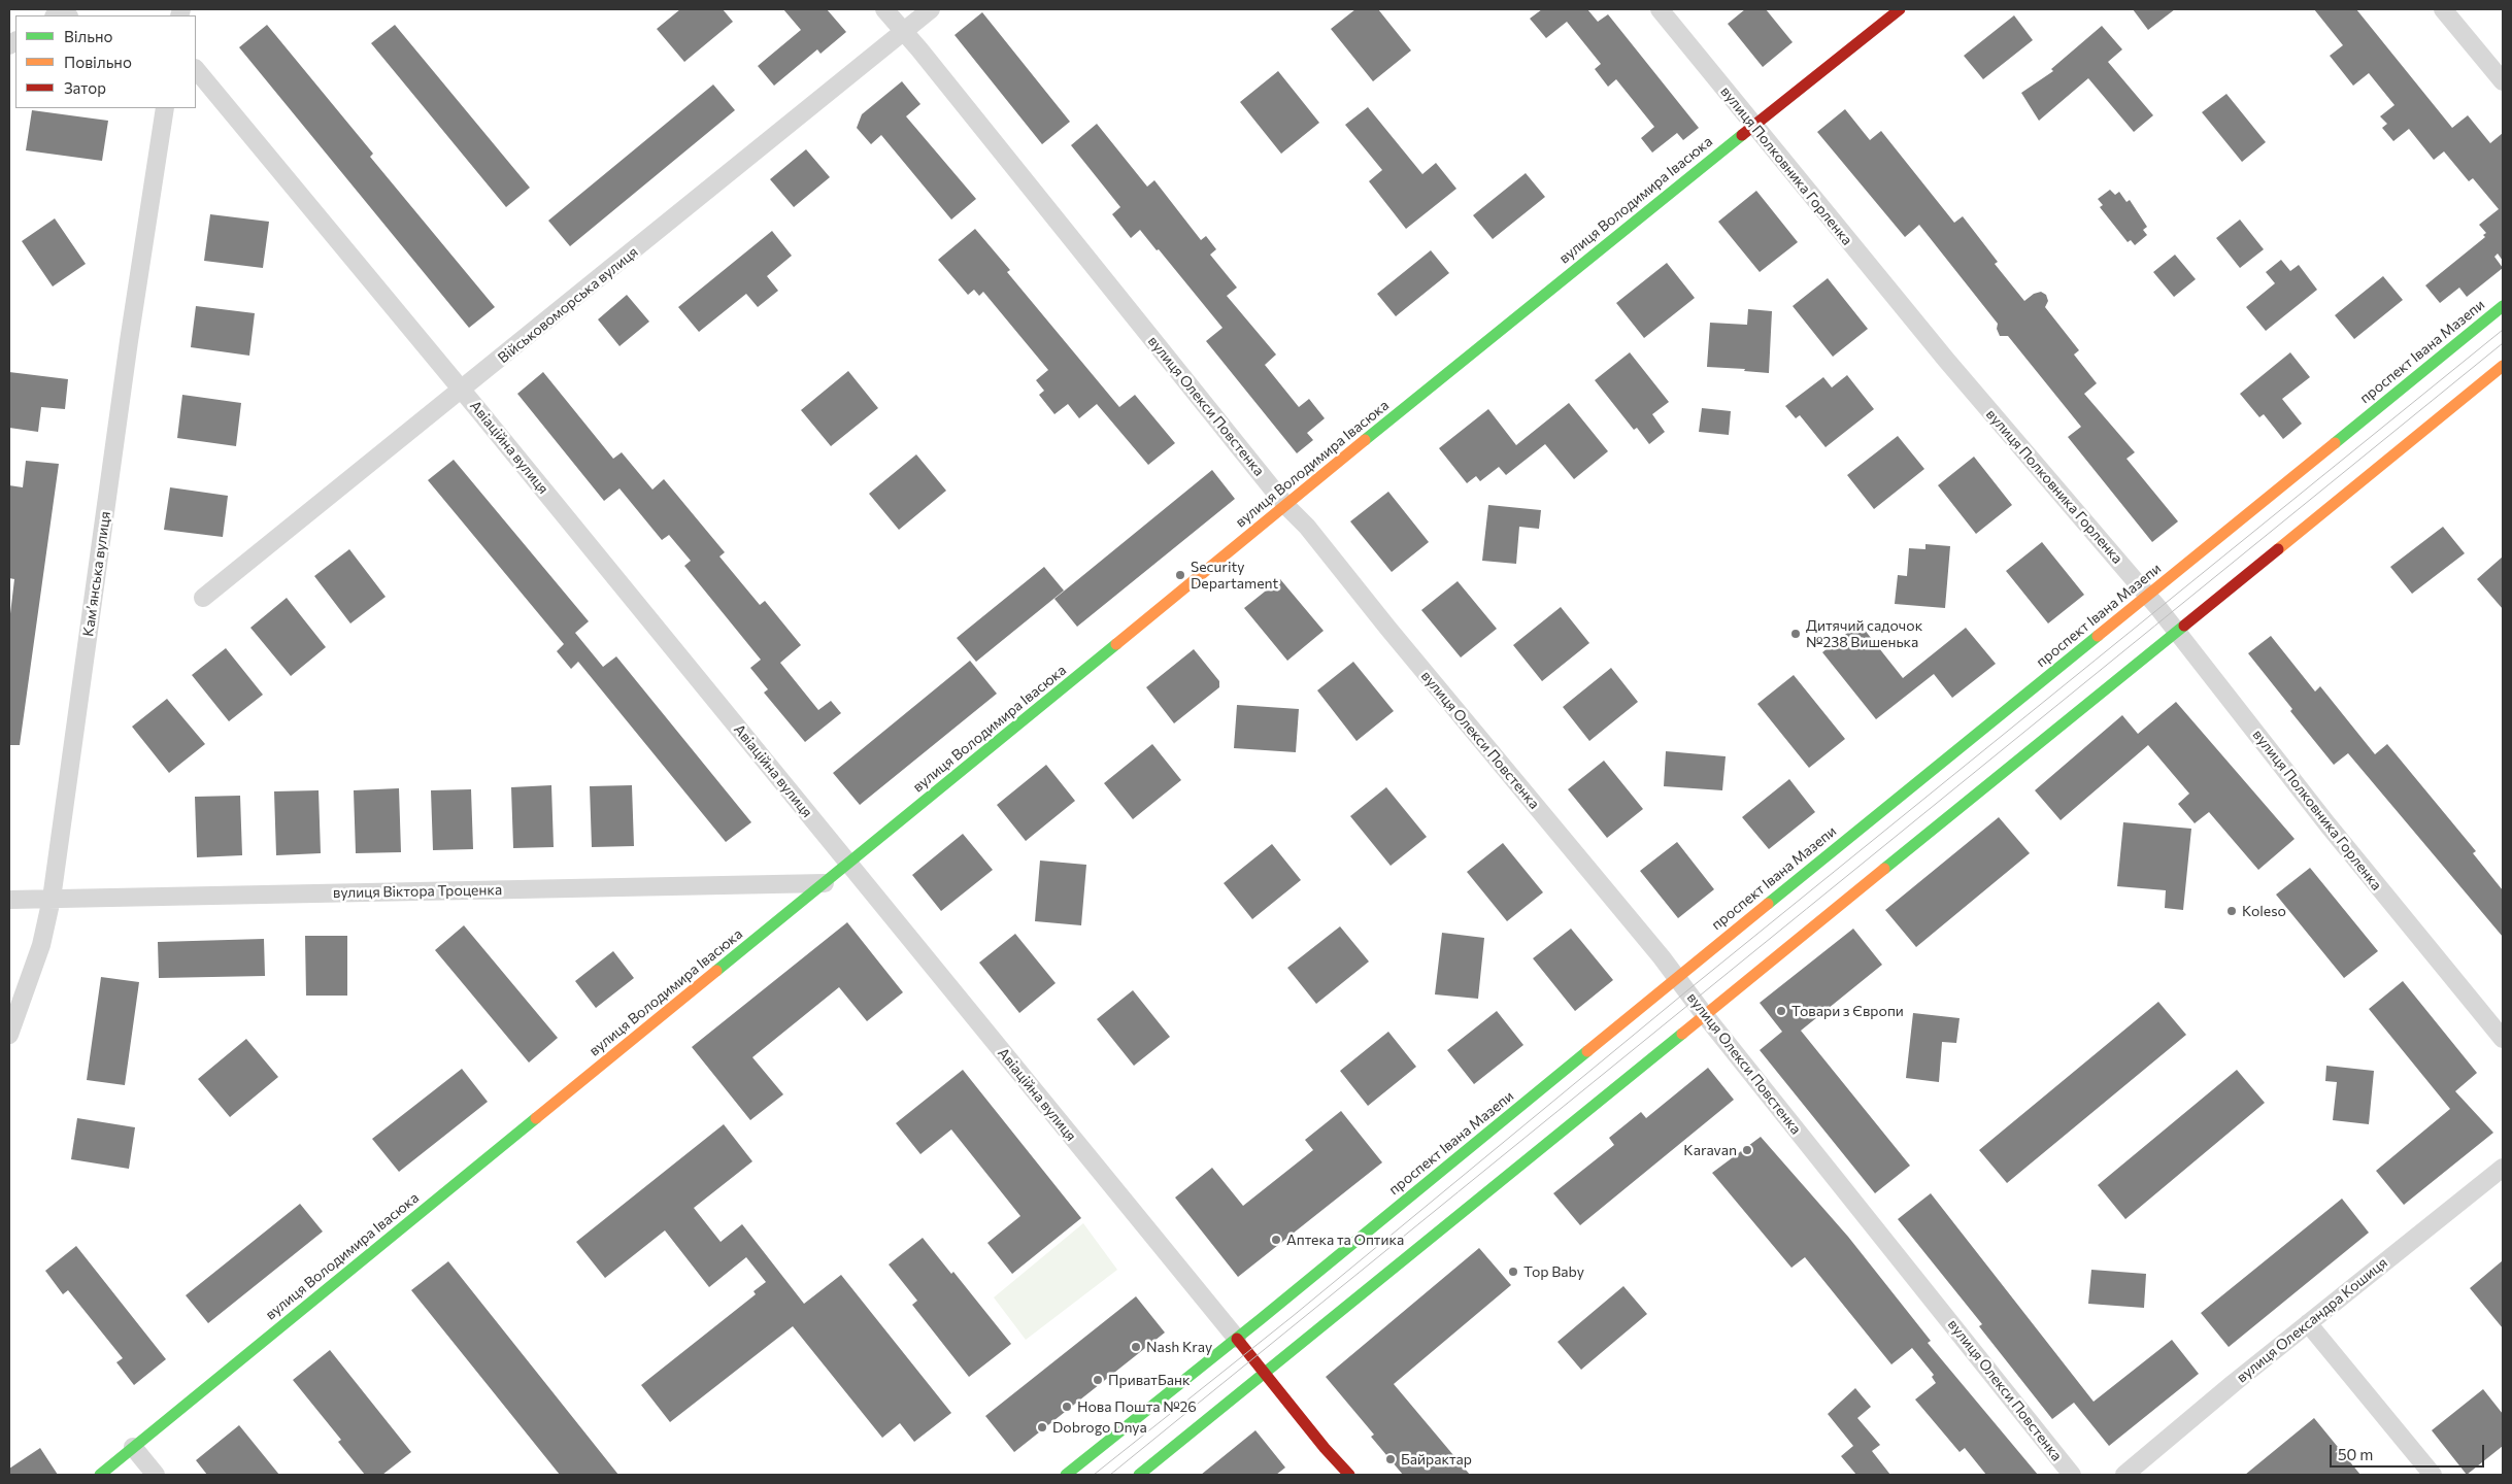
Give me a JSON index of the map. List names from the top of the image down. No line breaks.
{"streets":{"main road":["вулиця Володимира Івасюка","проспект Івана Мазепи","Авіаційна вулиця"],"street":["вулиця Полковника Горленка","Військовоморська вулиця","вулиця Олекси Повстенка","Камʼянська вулиця","вулиця Віктора Троценка","вулиця Олександра Кошиця"]},"crossings":[["вулиця Полковника Горленка","вулиця Володимира Івасюка"],["вулиця Полковника Горленка","проспект Івана Мазепи"],["вулиця Володимира Івасюка","вулиця Олекси Повстенка"],["вулиця Володимира Івасюка","Авіаційна вулиця"],["вулиця Володимира Івасюка","вулиця Віктора Троценка"],["Військовоморська вулиця","вулиця Олекси Повстенка"],["Військовоморська вулиця","Авіаційна вулиця"],["проспект Івана Мазепи","вулиця Олекси Повстенка"],["проспект Івана Мазепи","Авіаційна вулиця"],["Камʼянська вулиця","вулиця Віктора Троценка"]],"places":["Security Departament","Дитячий садочок №238 Вишенька","Koleso","Товари з Європи","Karavan","Аптека та Оптика","Top Baby","Nash Kray","ПриватБанк","Нова Пошта №26","Dobrogo Dnya","Байрактар"],"legend":["Вільно","Повільно","Затор"],"scale_bar":"50 m"}
